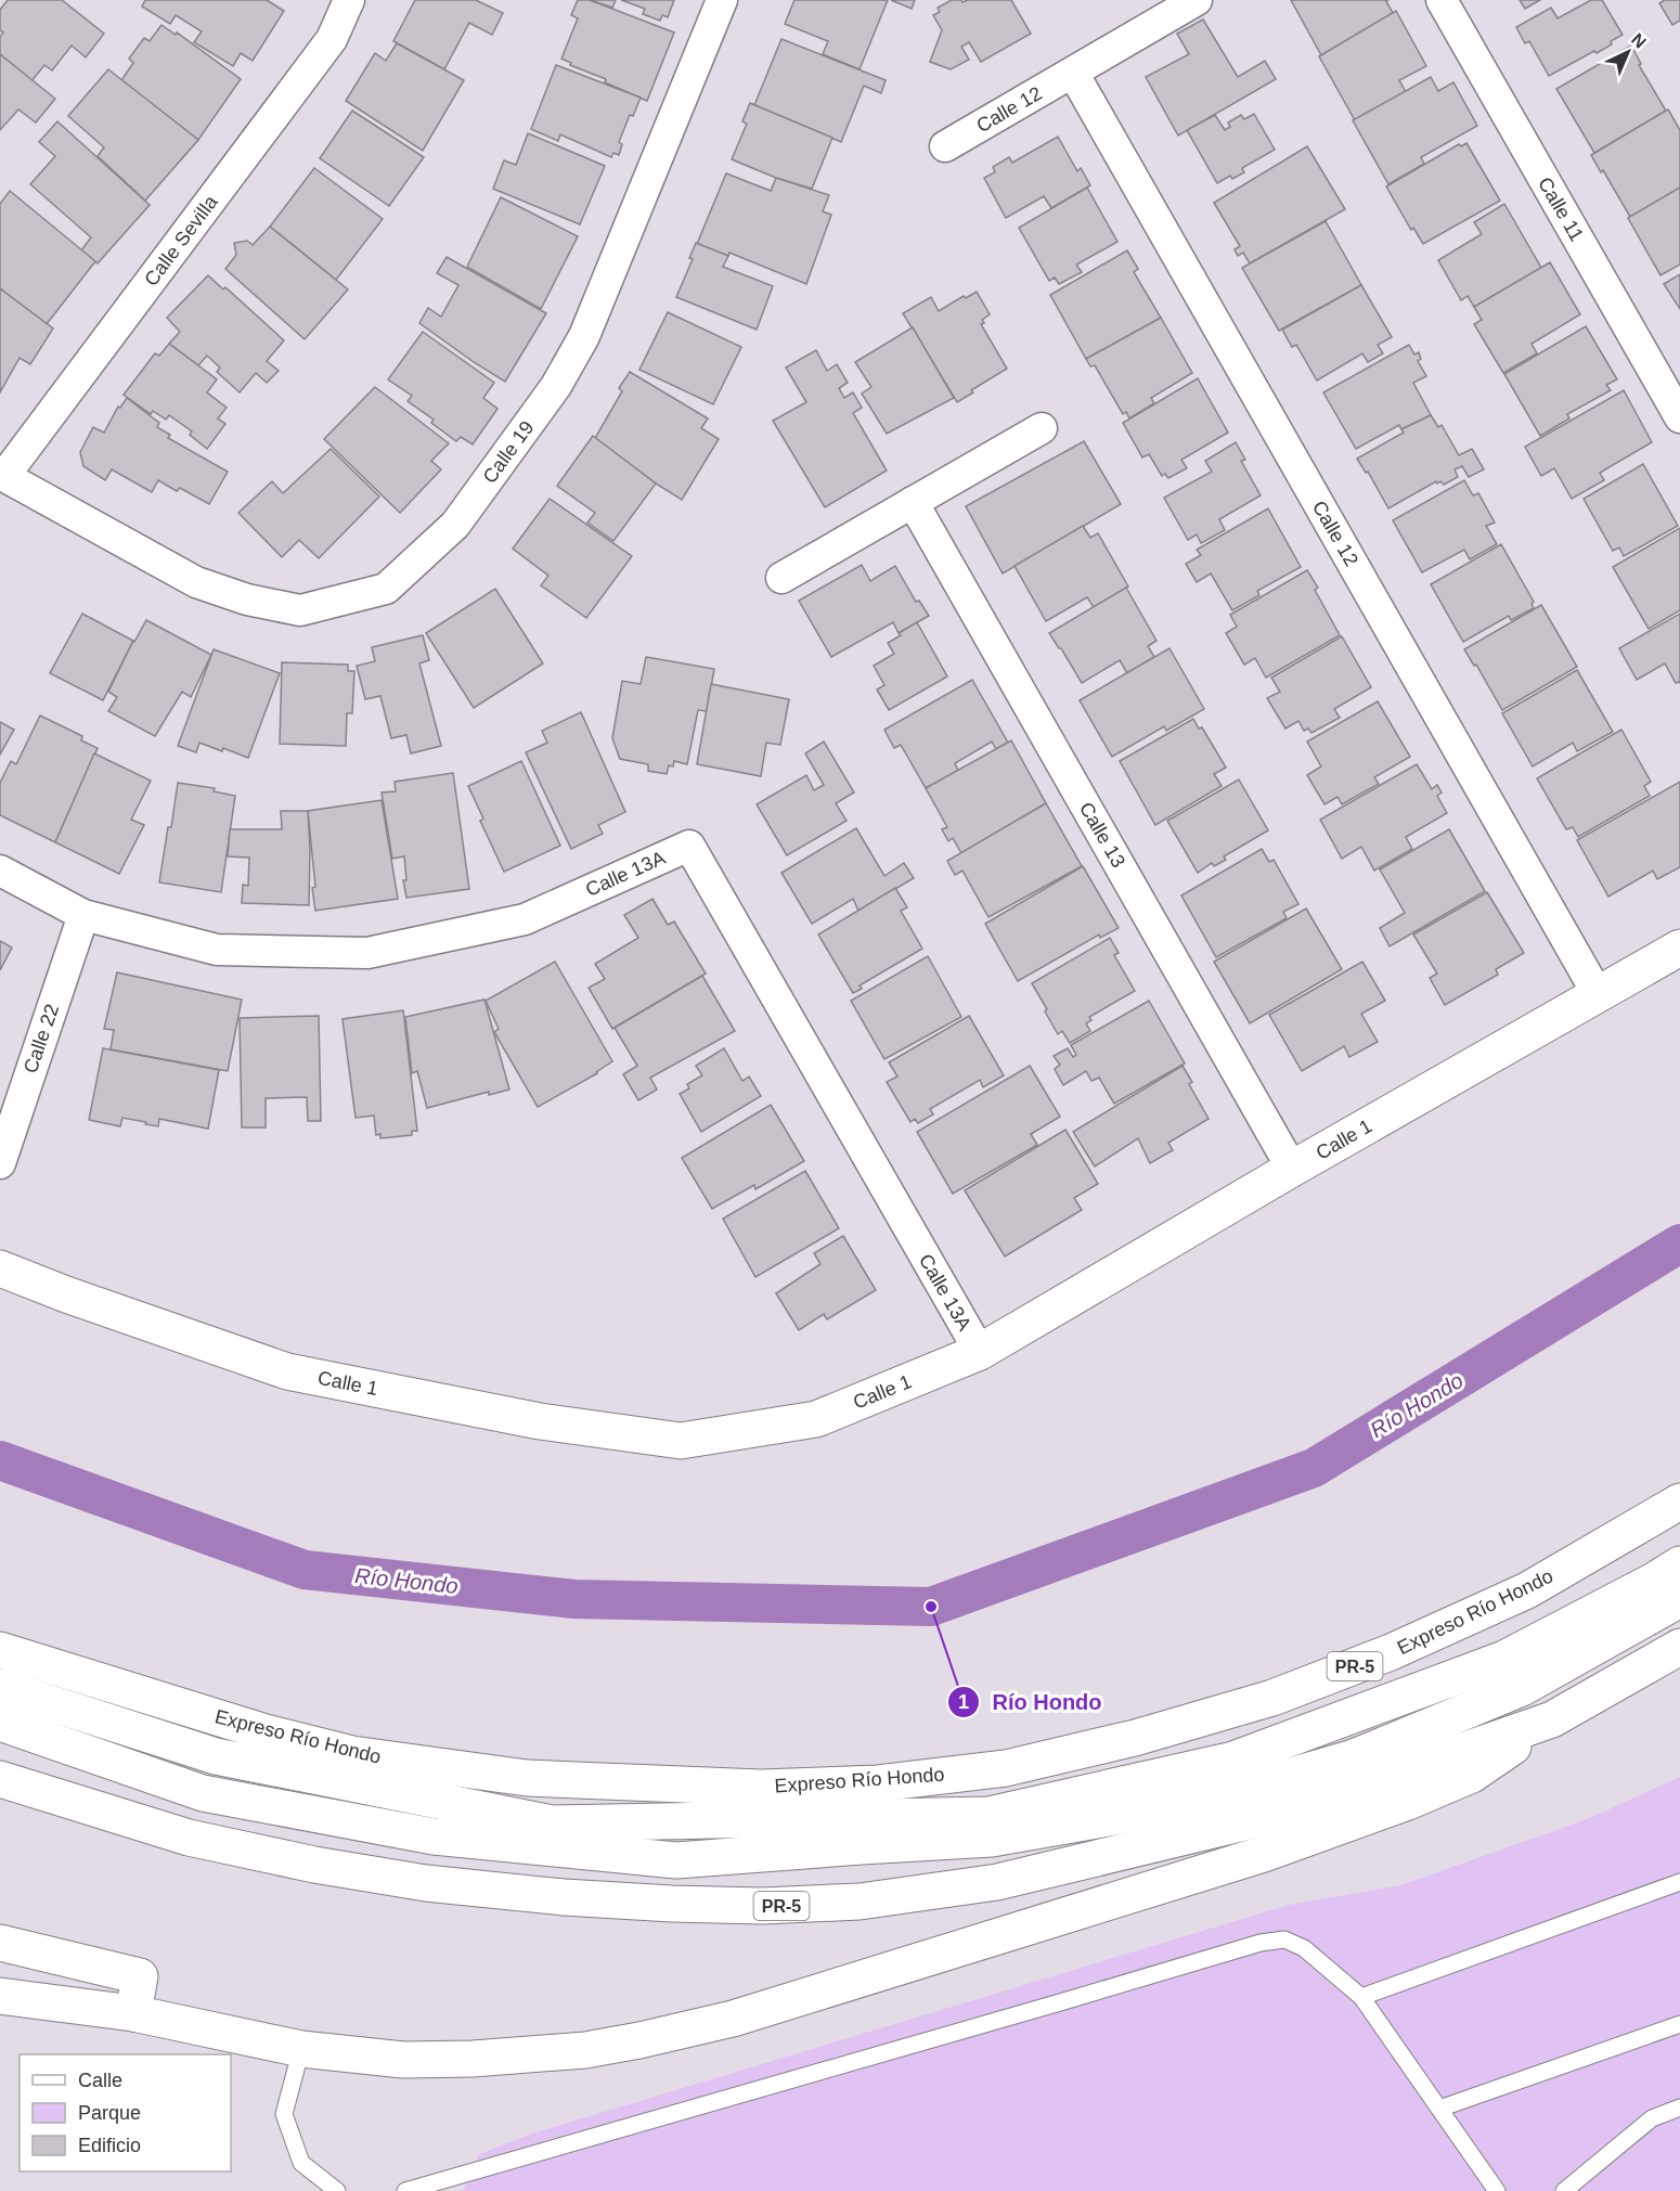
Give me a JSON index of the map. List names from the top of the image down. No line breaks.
{"streets":{"main road":["Calle 1","Expreso Río Hondo","PR-5"],"street":["Calle 12","Calle 11","Calle Sevilla","Calle 19","Calle 13","Calle 13A","Calle 22"]},"crossings":[["Calle 12","Calle 1"],["Calle Sevilla","Calle 19"],["Calle 13","Calle 1"],["Calle 13A","Calle 22"],["Calle 13A","Calle 1"]],"water":["Río Hondo"],"places":["Río Hondo"],"legend":["Calle","Parque","Edificio"],"north":"top right"}
